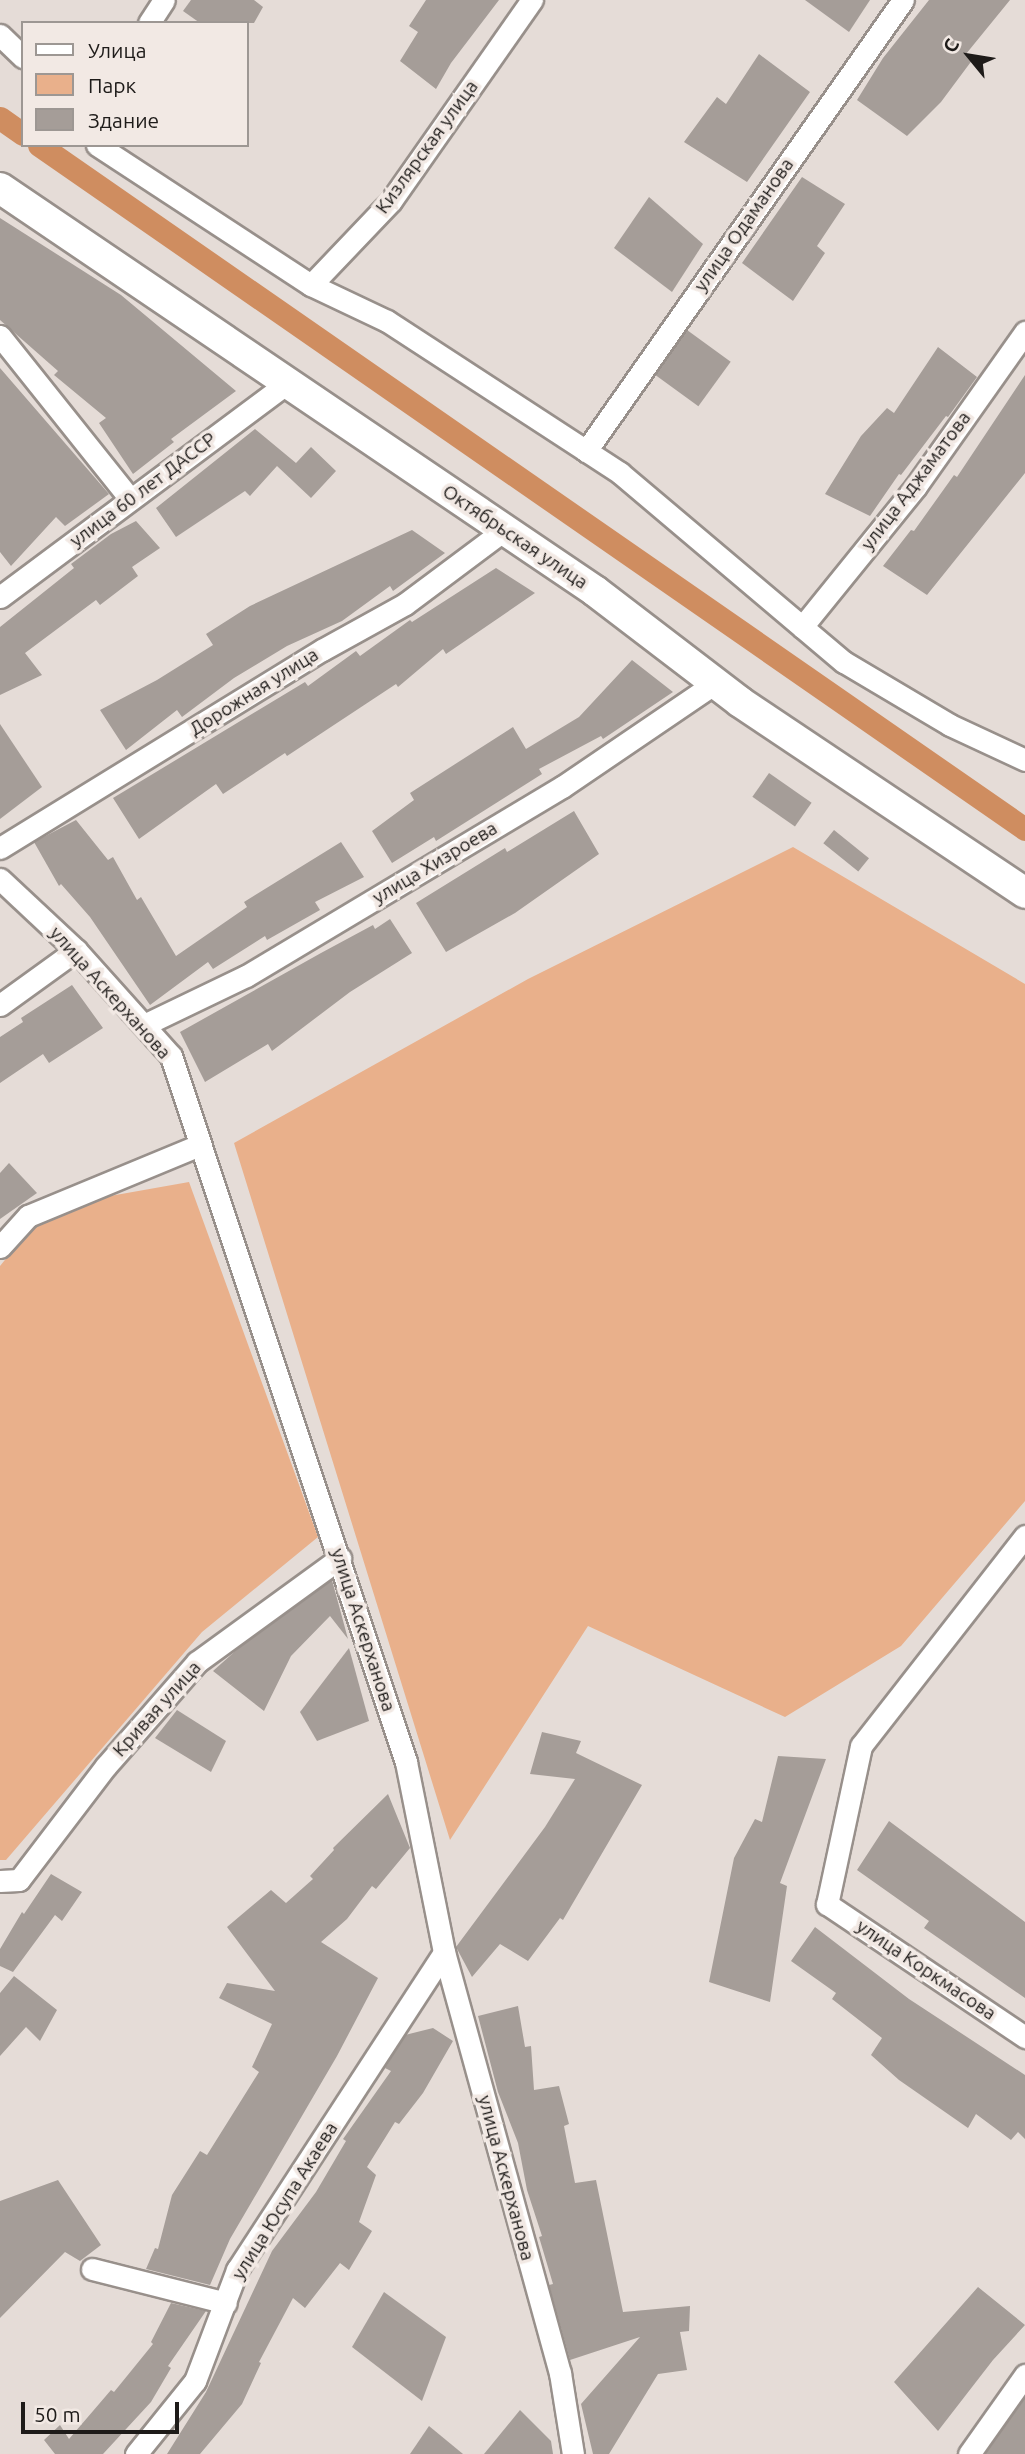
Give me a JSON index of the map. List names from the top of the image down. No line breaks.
{"streets":{"street":["Кизлярская улица","улица Одаманова","улица Аджаматова","улица 60 лет ДАССР","Октябрьская улица","Дорожная улица","улица Хизроева","улица Аскерханова","Кривая улица","улица Коркмасова","улица Юсупа Акаева"]},"crossings":[["улица 60 лет ДАССР","Октябрьская улица"],["Октябрьская улица","Дорожная улица"],["Октябрьская улица","улица Хизроева"],["улица Хизроева","улица Аскерханова"],["улица Аскерханова","Кривая улица"],["улица Аскерханова","улица Юсупа Акаева"]],"legend":["Улица","Парк","Здание"],"scale_bar":"50 m","north":"top left"}
